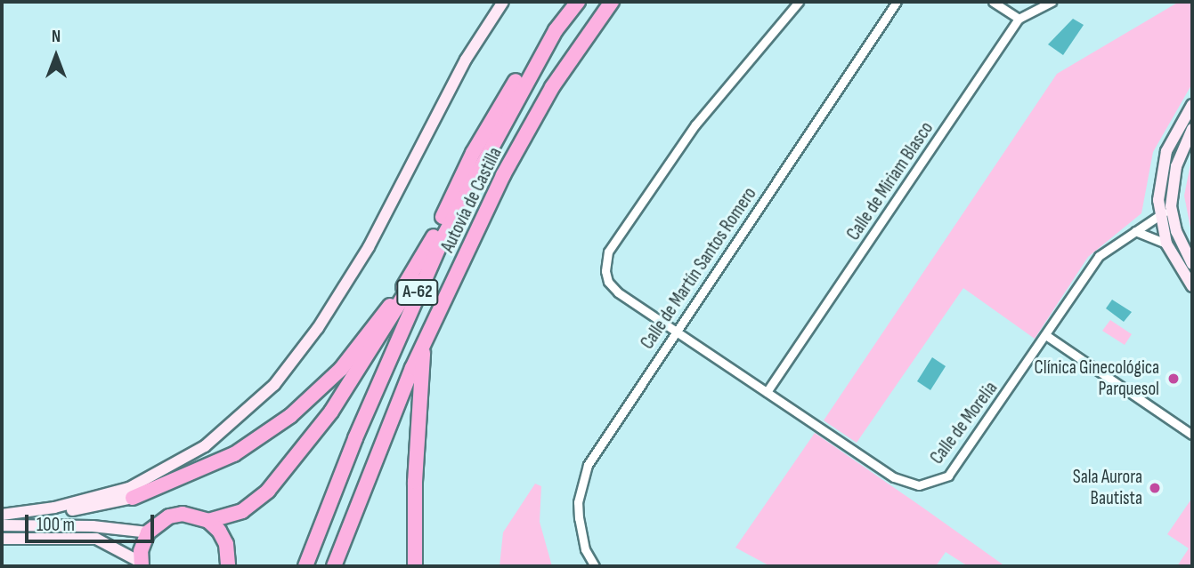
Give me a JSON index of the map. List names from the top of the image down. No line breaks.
{"streets":{"highway":["Autovía de Castilla","A-62"],"street":["Calle de Miriam Blasco","Calle de Martín Santos Romero","Calle de Morelia"]},"crossings":[["Calle de Miriam Blasco","Calle de Morelia"],["Calle de Martín Santos Romero","Calle de Morelia"]],"places":["Clínica Ginecológica Parquesol","Sala Aurora Bautista"],"scale_bar":"100 m","north":"top"}
